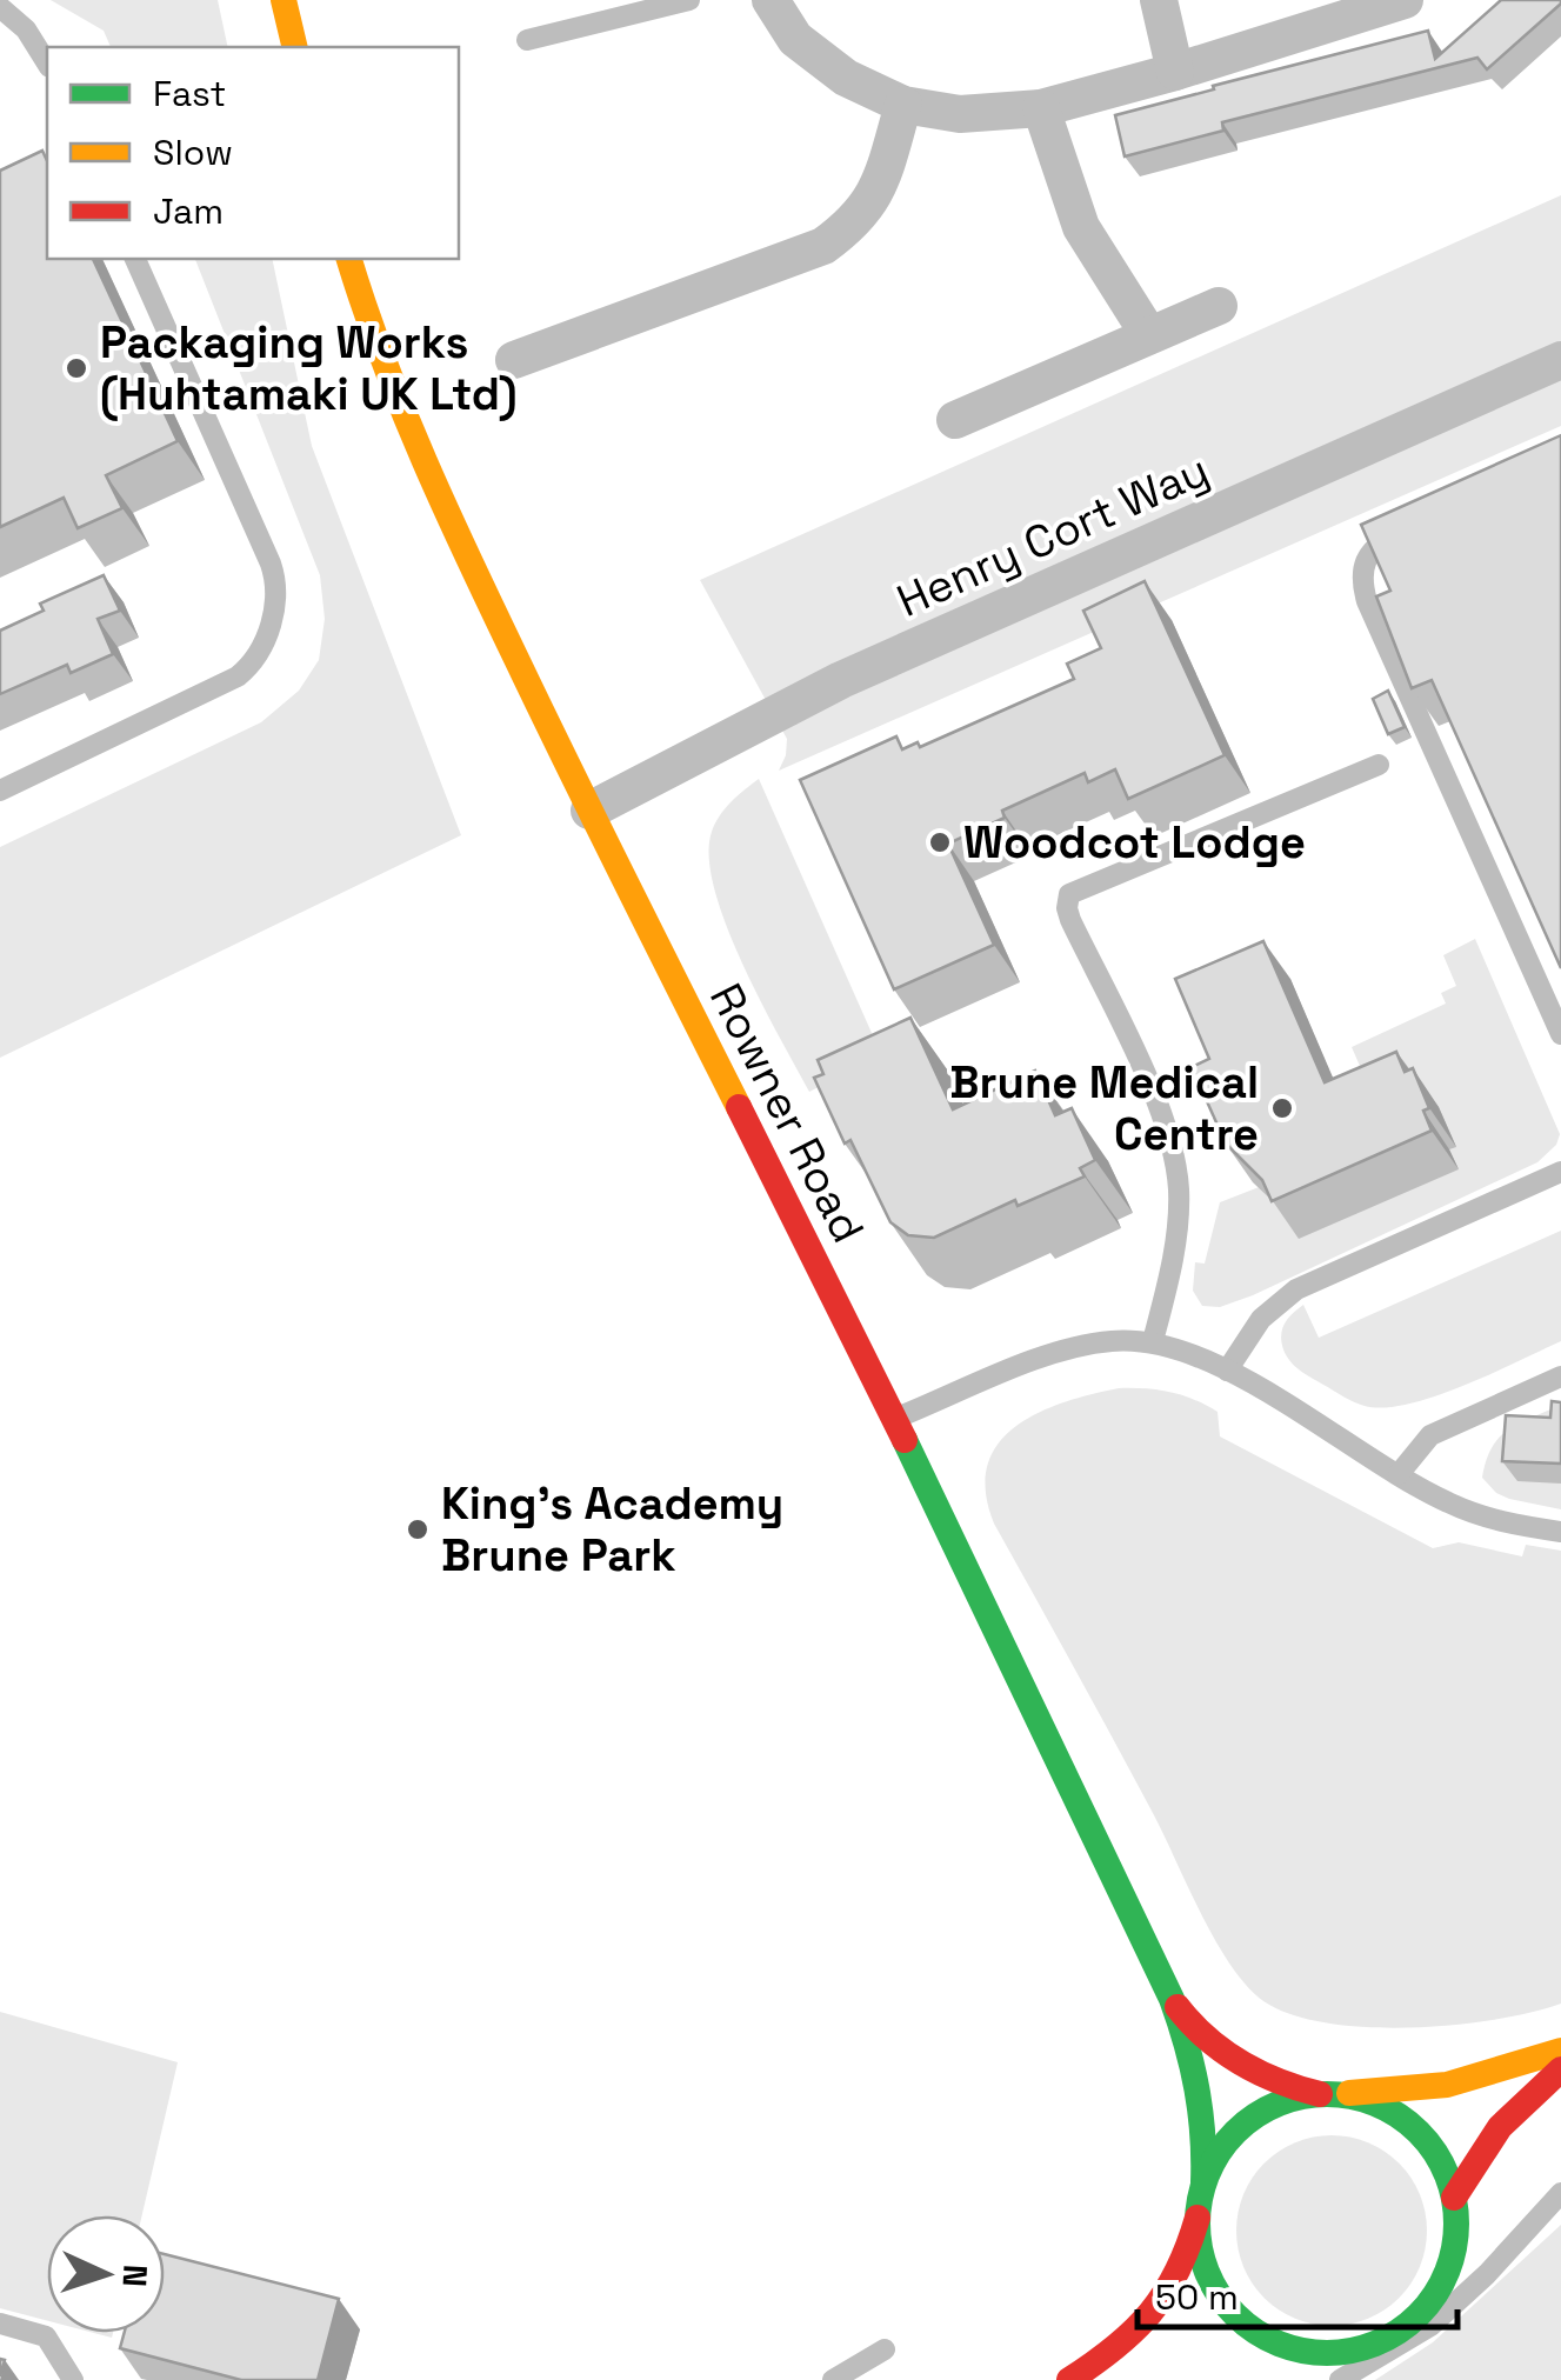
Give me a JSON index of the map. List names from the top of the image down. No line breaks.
{"streets":{"main road":["Rowner Road"],"street":["Henry Cort Way"]},"crossings":[["Henry Cort Way","Rowner Road"]],"places":["Packaging Works (Huhtamaki UK Ltd)","Woodcot Lodge","Brune Medical Centre","King's Academy Brune Park"],"legend":["Fast","Slow","Jam"],"scale_bar":"50 m","north":"right"}
